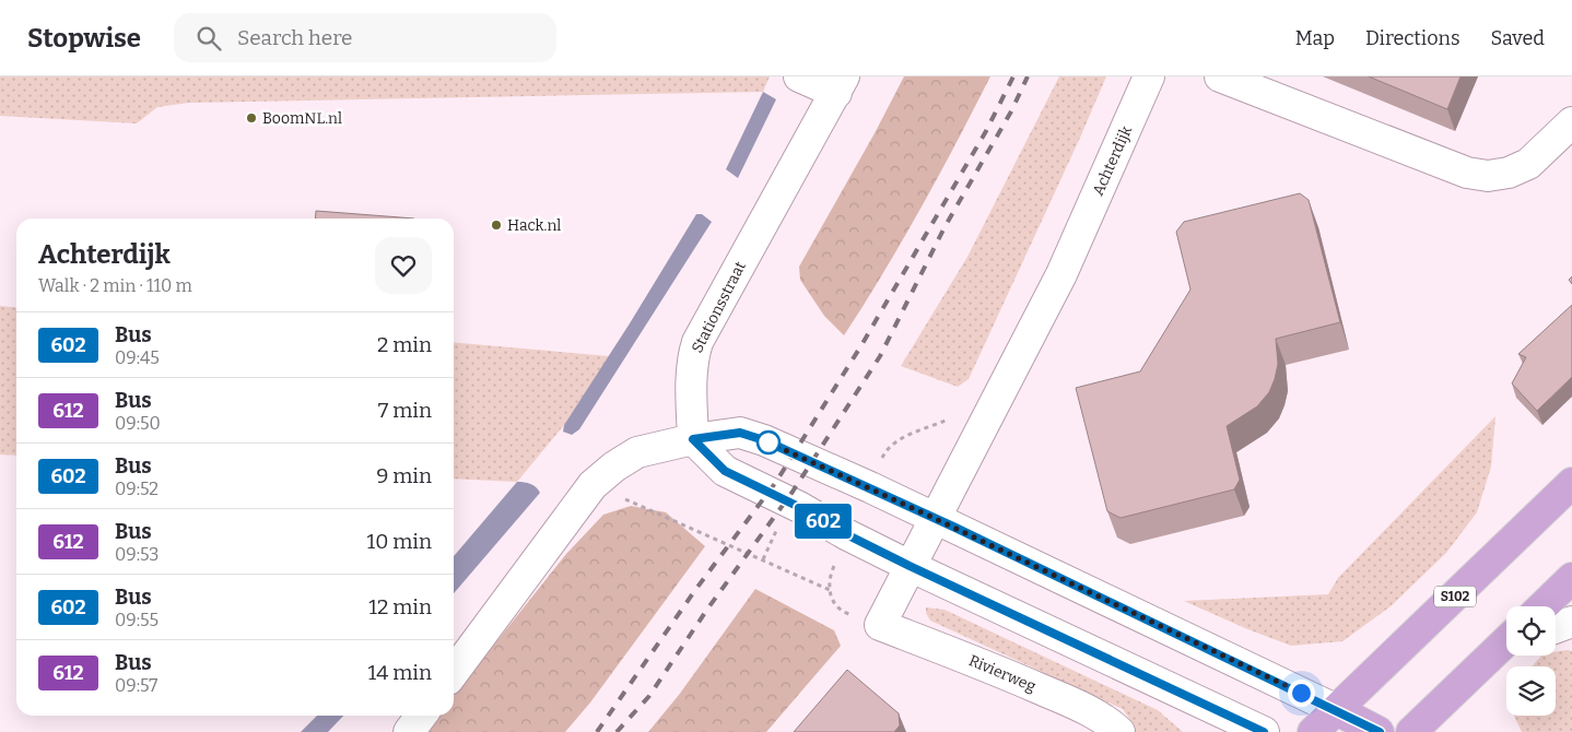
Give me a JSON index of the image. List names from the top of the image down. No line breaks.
{"streets":{"main road":["S102"],"street":["Achterdijk","Stationsstraat","Rivierweg"]},"crossings":[["Achterdijk","Rivierweg"]],"places":["BoomNL.nl","Hack.nl"],"lines":["bus line 602"],"page":{"header":"Stopwise","search":"Search here","nav":["Map","Directions","Saved"],"on_map":"602","heading":["Achterdijk","Walk · 2 min · 110 m"],"list":[{"mark":"602","name":"Bus","note":"09:45","value":"2 min"},{"mark":"612","name":"Bus","note":"09:50","value":"7 min"},{"mark":"602","name":"Bus","note":"09:52","value":"9 min"},{"mark":"612","name":"Bus","note":"09:53","value":"10 min"},{"mark":"602","name":"Bus","note":"09:55","value":"12 min"},{"mark":"612","name":"Bus","note":"09:57","value":"14 min"}]}}
